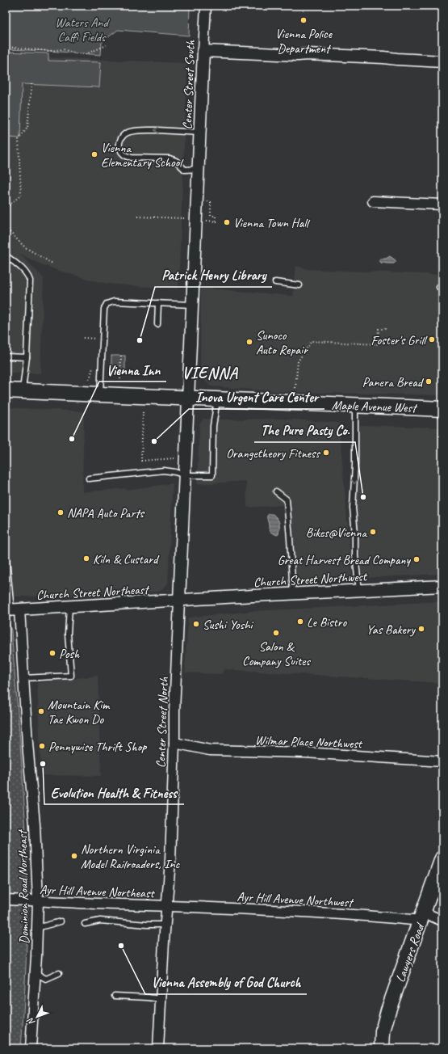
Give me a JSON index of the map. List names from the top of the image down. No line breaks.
{"streets":{"main road":["Maple Avenue West","Lawyers Road"],"street":["Center Street South","Church Street Northwest","Church Street Northeast","Center Street North","Wilmar Place Northwest","Dominion Road Northeast","Ayr Hill Avenue Northeast","Ayr Hill Avenue Northwest"]},"crossings":[["Center Street South","Maple Avenue West"],["Center Street South","Center Street North"],["Maple Avenue West","Center Street North"],["Church Street Northwest","Church Street Northeast"],["Church Street Northwest","Center Street North"],["Church Street Northeast","Center Street North"],["Church Street Northeast","Dominion Road Northeast"],["Center Street North","Wilmar Place Northwest"],["Center Street North","Ayr Hill Avenue Northeast"],["Center Street North","Ayr Hill Avenue Northwest"],["Dominion Road Northeast","Ayr Hill Avenue Northeast"],["Ayr Hill Avenue Northeast","Ayr Hill Avenue Northwest"],["Ayr Hill Avenue Northwest","Lawyers Road"]],"districts":["VIENNA"],"parks":["Waters And Caffi Fields"],"places":["Vienna Police Department","Vienna Elementary School","Vienna Town Hall","Foster's Grill","Patrick Henry Library","Sunoco Auto Repair","Panera Bread","Vienna Inn","Inova Urgent Care Center","Orangetheory Fitness","The Pure Pasty Co.","NAPA Auto Parts","Bikes@Vienna","Kiln & Custard","Great Harvest Bread Company","Le Bistro","Sushi Yoshi","Yas Bakery","Salon & Company Suites","Posh","Mountain Kim Tae Kwon Do","Pennywise Thrift Shop","Evolution Health & Fitness","Northern Virginia Model Railroaders, Inc","Vienna Assembly of God Church"],"north":"bottom left"}
